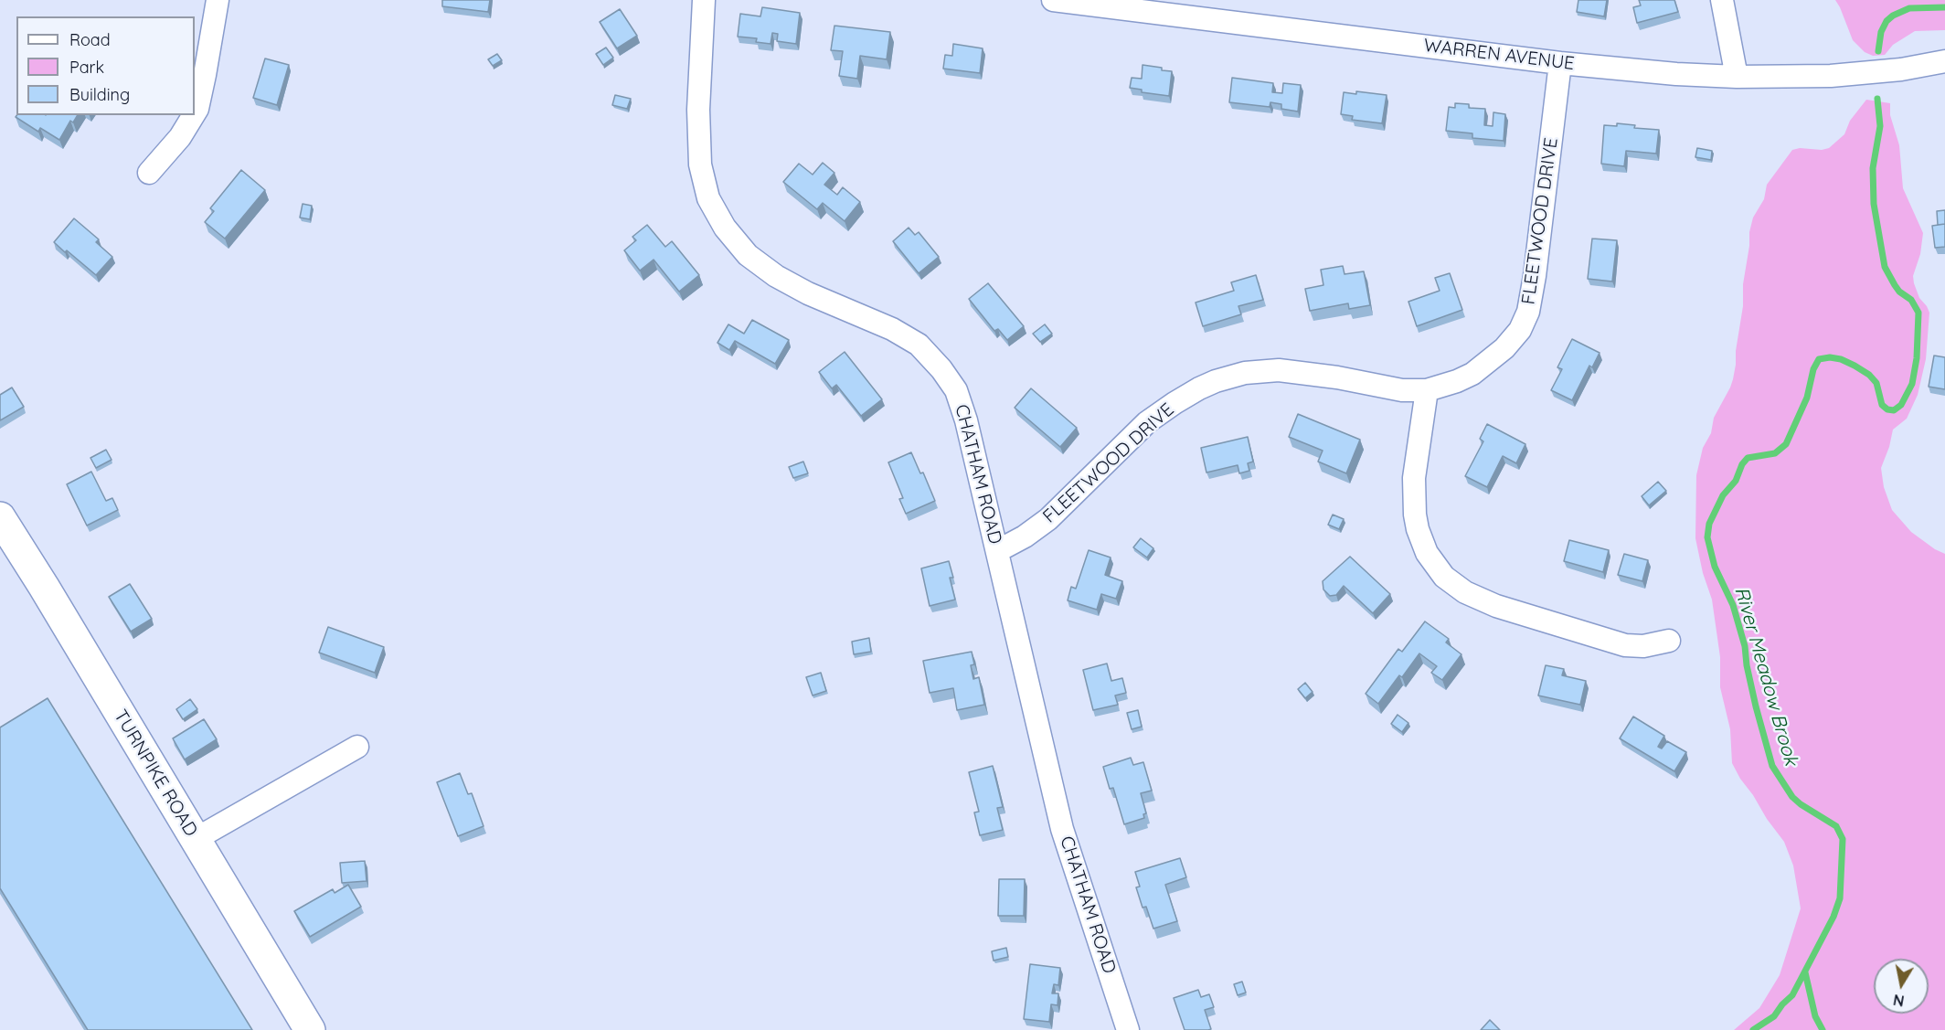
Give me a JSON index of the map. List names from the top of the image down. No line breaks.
{"streets":{"main road":["TURNPIKE ROAD"],"street":["WARREN AVENUE","FLEETWOOD DRIVE","CHATHAM ROAD"]},"crossings":[["WARREN AVENUE","FLEETWOOD DRIVE"],["FLEETWOOD DRIVE","CHATHAM ROAD"]],"water":["River Meadow Brook"],"legend":["Road","Park","Building"],"north":"bottom"}
